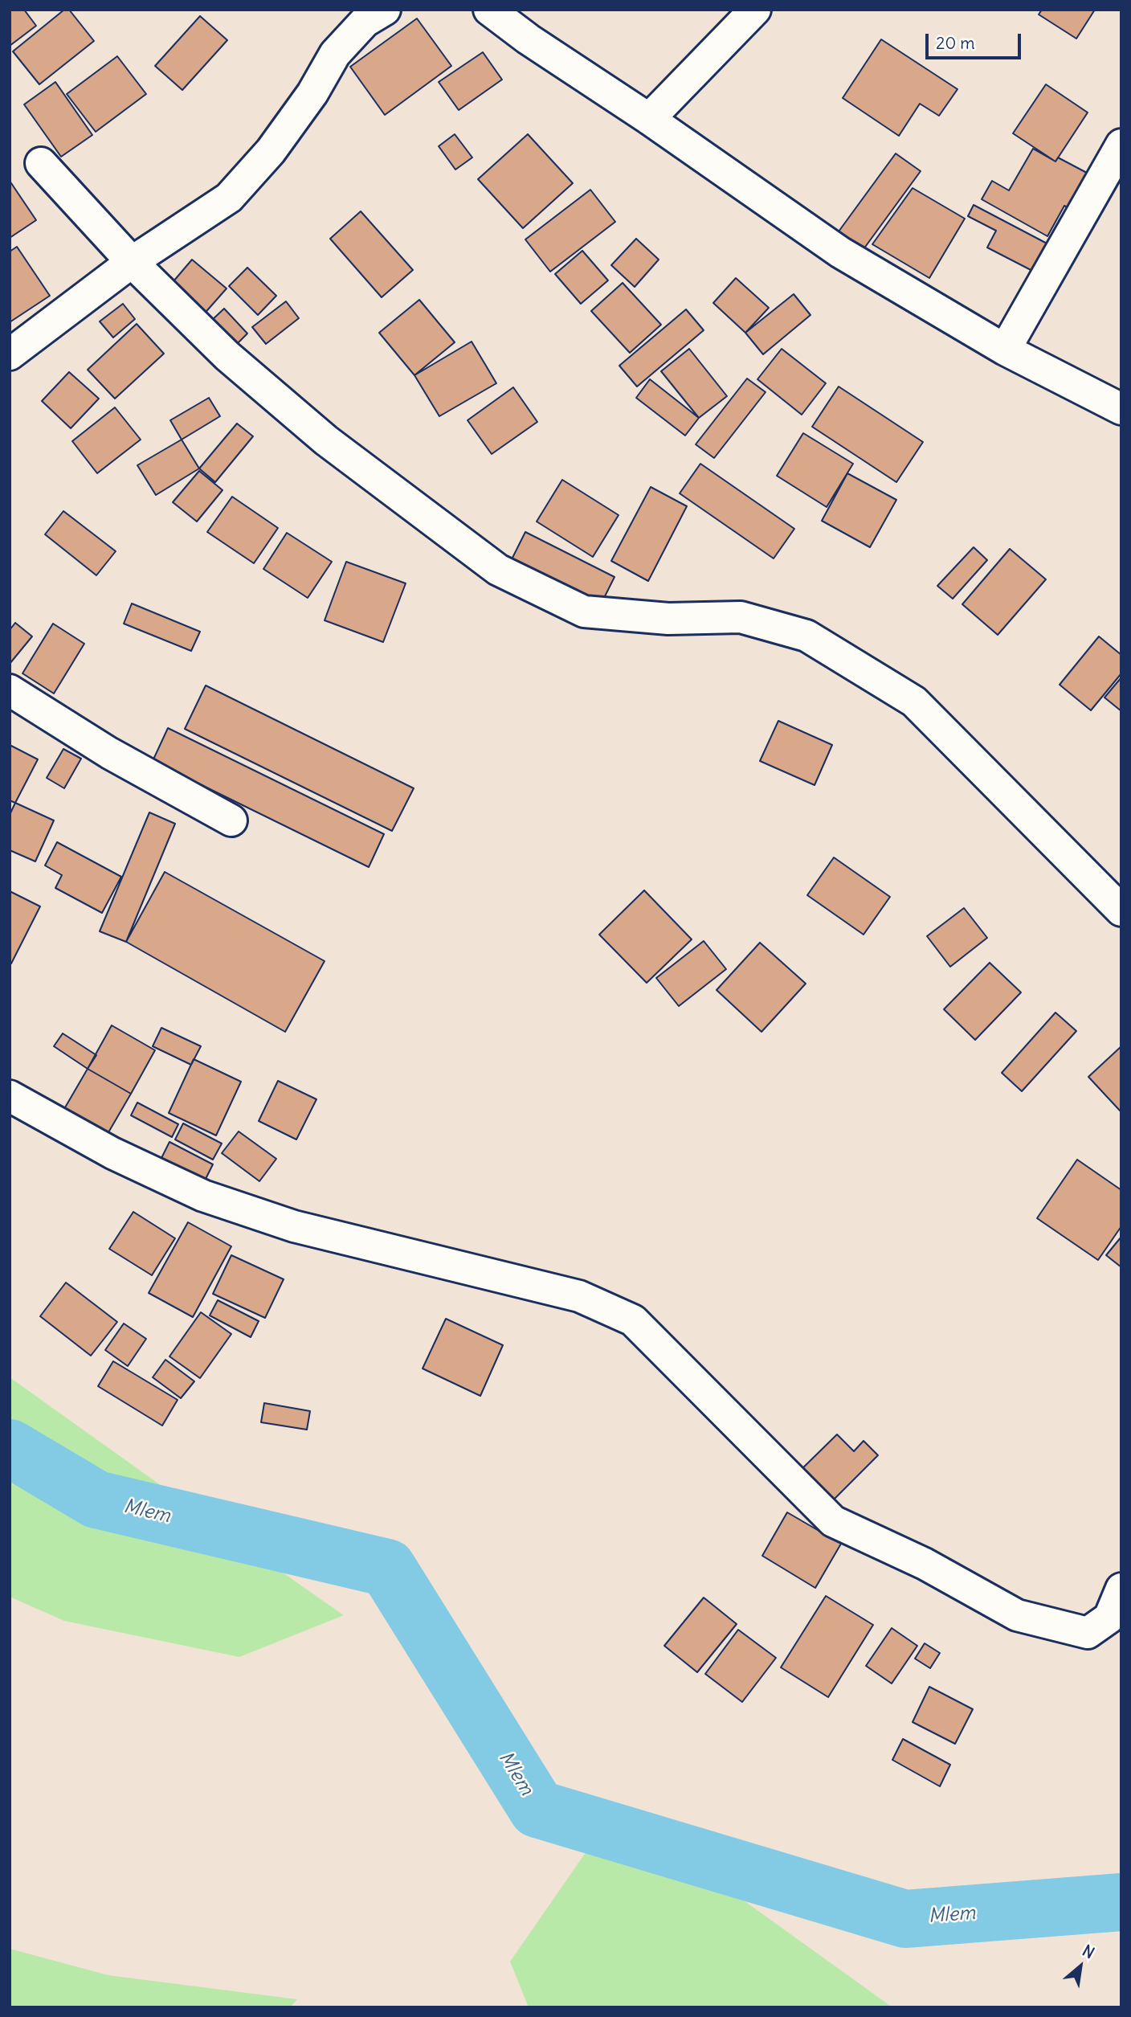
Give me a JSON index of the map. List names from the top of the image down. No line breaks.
{"water":["Mlem"],"scale_bar":"20 m","north":"top right"}
